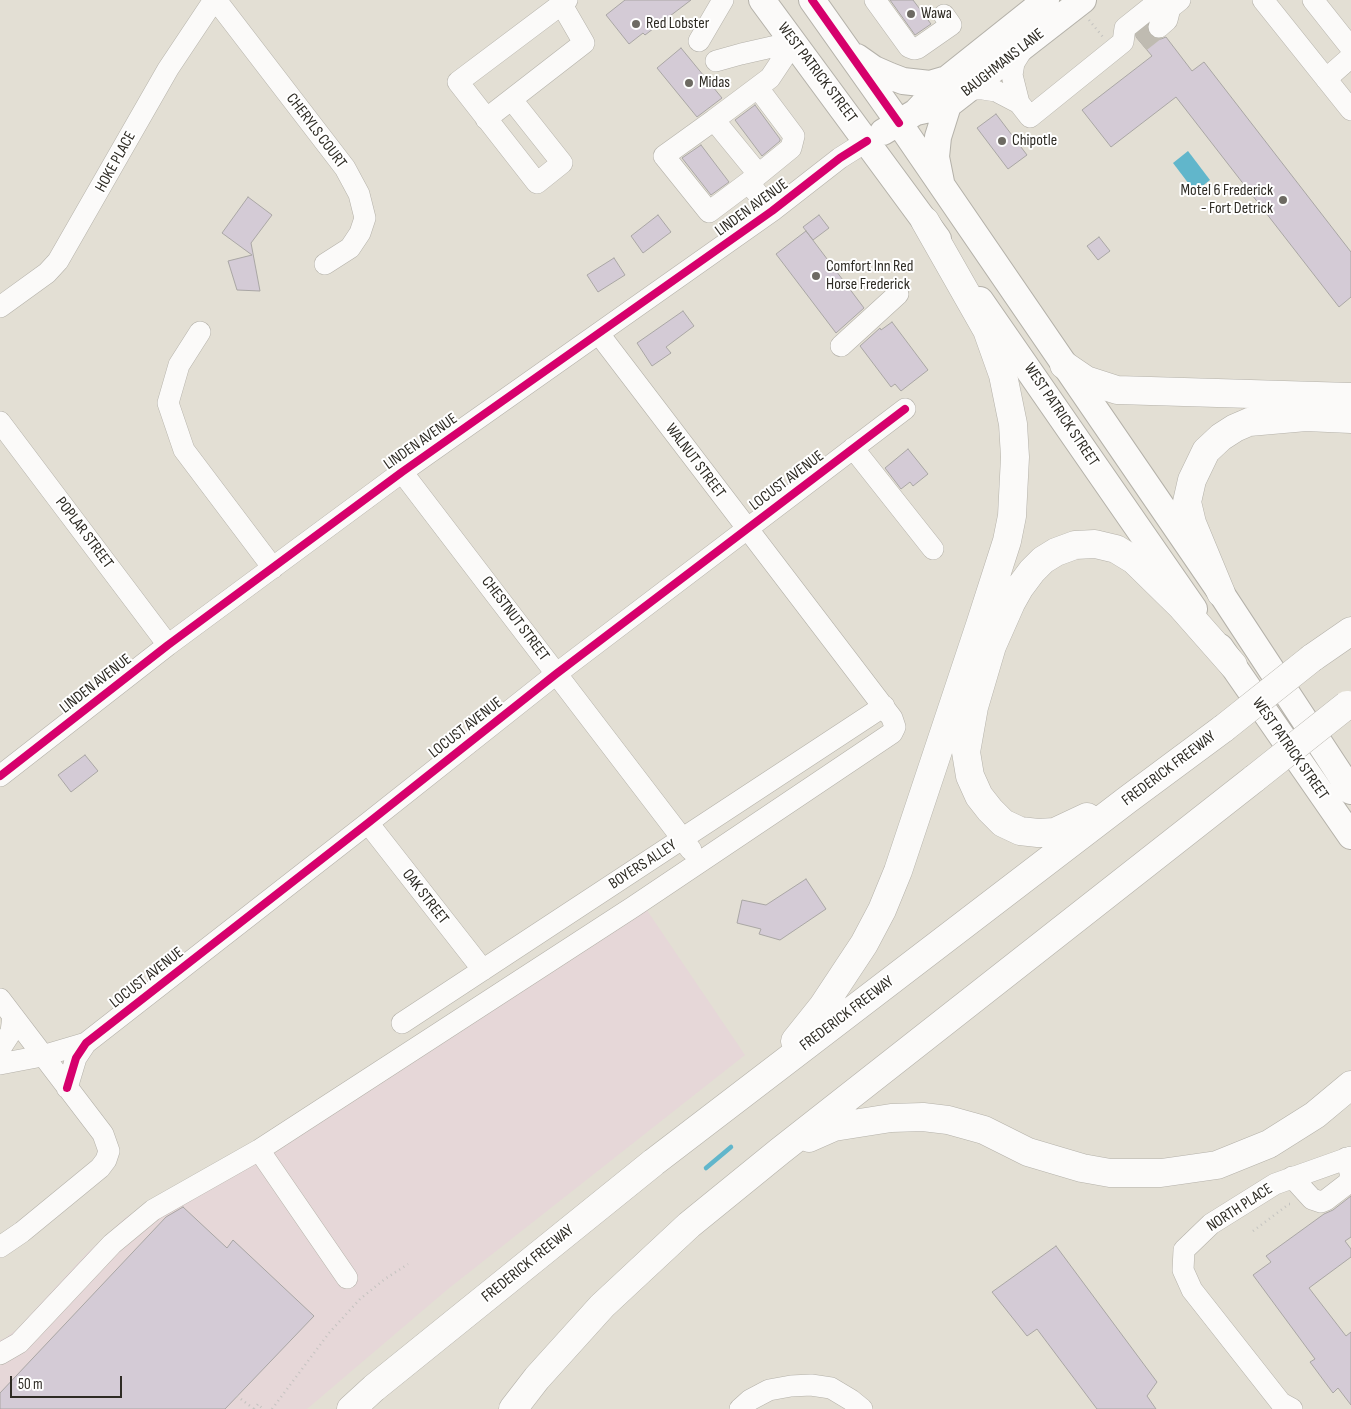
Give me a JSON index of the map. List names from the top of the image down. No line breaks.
{"streets":{"highway":["FREDERICK FREEWAY"],"main road":["BAUGHMANS LANE","WEST PATRICK STREET"],"street":["CHERYLS COURT","HOKE PLACE","LINDEN AVENUE","WALNUT STREET","LOCUST AVENUE","POPLAR STREET","CHESTNUT STREET","BOYERS ALLEY","OAK STREET","NORTH PLACE"]},"crossings":[["BAUGHMANS LANE","WEST PATRICK STREET"],["BAUGHMANS LANE","LINDEN AVENUE"],["WEST PATRICK STREET","LINDEN AVENUE"],["CHERYLS COURT","HOKE PLACE"],["LINDEN AVENUE","WALNUT STREET"],["LINDEN AVENUE","POPLAR STREET"],["LINDEN AVENUE","CHESTNUT STREET"],["WALNUT STREET","LOCUST AVENUE"],["WALNUT STREET","CHESTNUT STREET"],["WALNUT STREET","BOYERS ALLEY"],["LOCUST AVENUE","CHESTNUT STREET"],["LOCUST AVENUE","OAK STREET"],["CHESTNUT STREET","BOYERS ALLEY"],["BOYERS ALLEY","OAK STREET"]],"places":["Wawa","Red Lobster","Midas","Chipotle","Motel 6 Frederick - Fort Detrick","Comfort Inn Red Horse Frederick"],"scale_bar":"50 m"}
